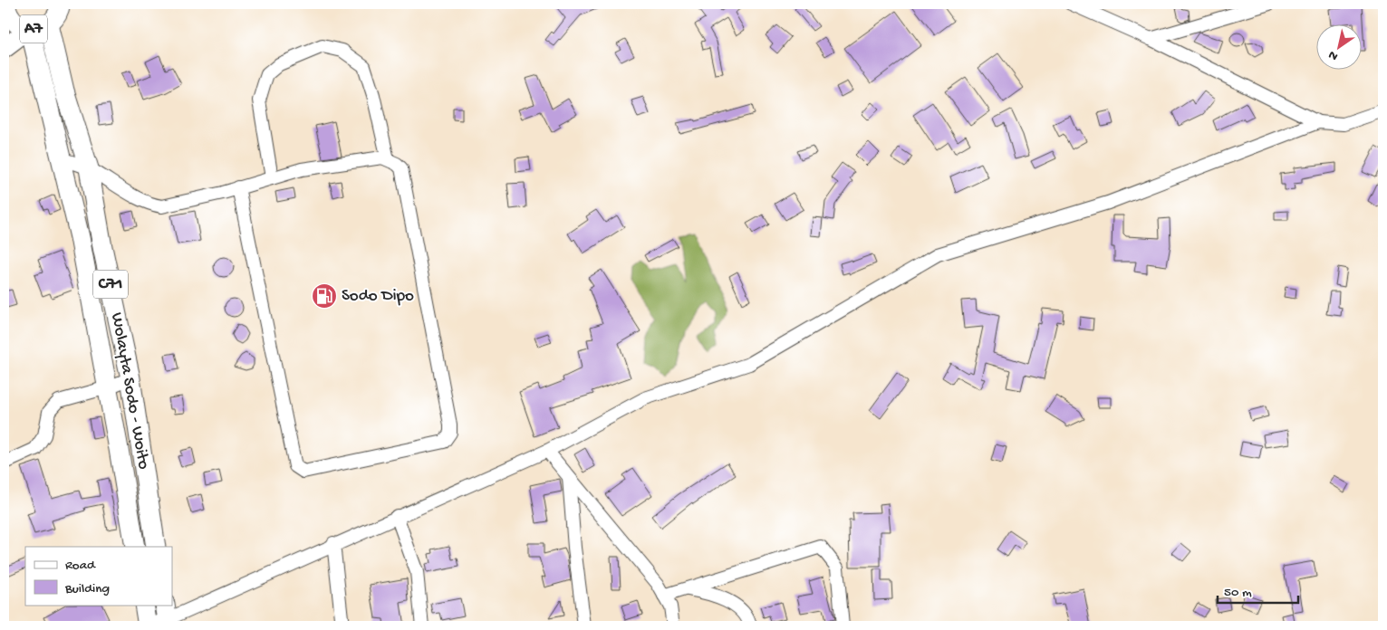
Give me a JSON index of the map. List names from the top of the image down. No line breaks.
{"streets":{"highway":["A7","C71","Wolayta Sodo - Woito"]},"crossings":[["A7","Wolayta Sodo - Woito"]],"places":{"fuel station":["Sodo Dipo"]},"legend":["Road","Building"],"scale_bar":"50 m","north":"bottom left"}
